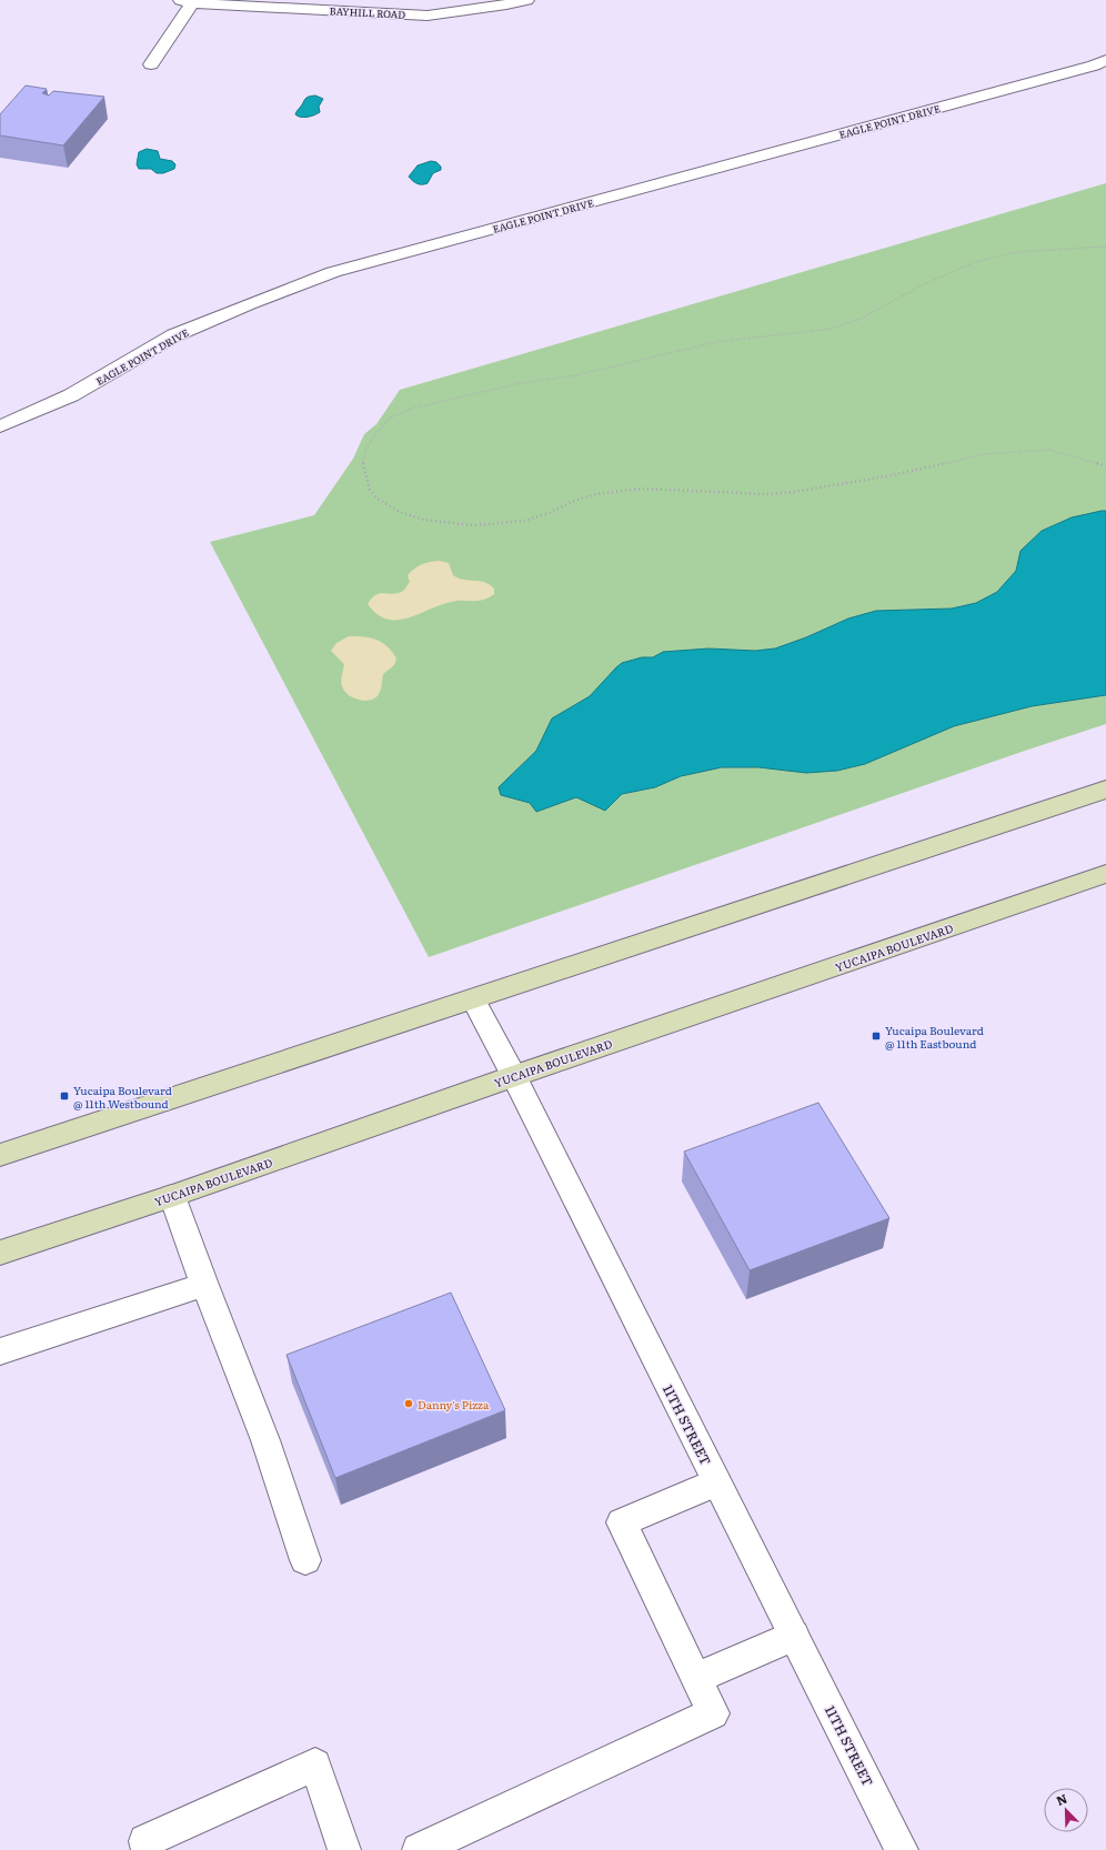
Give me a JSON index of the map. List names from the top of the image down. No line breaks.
{"streets":{"main road":["YUCAIPA BOULEVARD"],"street":["BAYHILL ROAD","EAGLE POINT DRIVE","11TH STREET"]},"crossings":[["YUCAIPA BOULEVARD","11TH STREET"]],"places":{"transit":["Yucaipa Boulevard @ 11th Eastbound","Yucaipa Boulevard @ 11th Westbound"],"other":["Danny's Pizza"]},"north":"top left"}
